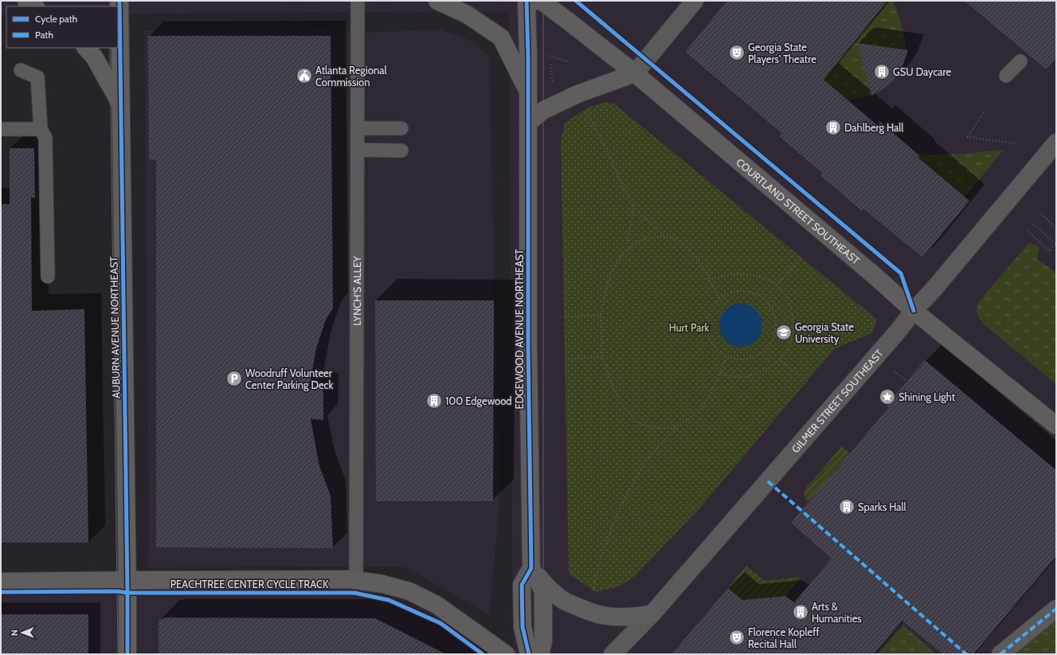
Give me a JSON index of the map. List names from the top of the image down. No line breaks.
{"streets":{"main road":["COURTLAND STREET SOUTHEAST","AUBURN AVENUE NORTHEAST","EDGEWOOD AVENUE NORTHEAST"],"street":["GILMER STREET SOUTHEAST"],"lane":["LYNCH'S ALLEY"],"cycle path":["PEACHTREE CENTER CYCLE TRACK"]},"crossings":[["COURTLAND STREET SOUTHEAST","GILMER STREET SOUTHEAST"]],"parks":["Hurt Park"],"places":{"theatre":["Georgia State Players' Theatre","Florence Kopleff Recital Hall"],"building":["GSU Daycare","Dahlberg Hall","100 Edgewood","Sparks Hall","Arts & Humanities"],"public building":["Atlanta Regional Commission"],"school or university":["Georgia State University"],"parking":["Woodruff Volunteer Center Parking Deck"],"place":["Shining Light"]},"legend":["Cycle path","Path"],"north":"left"}
